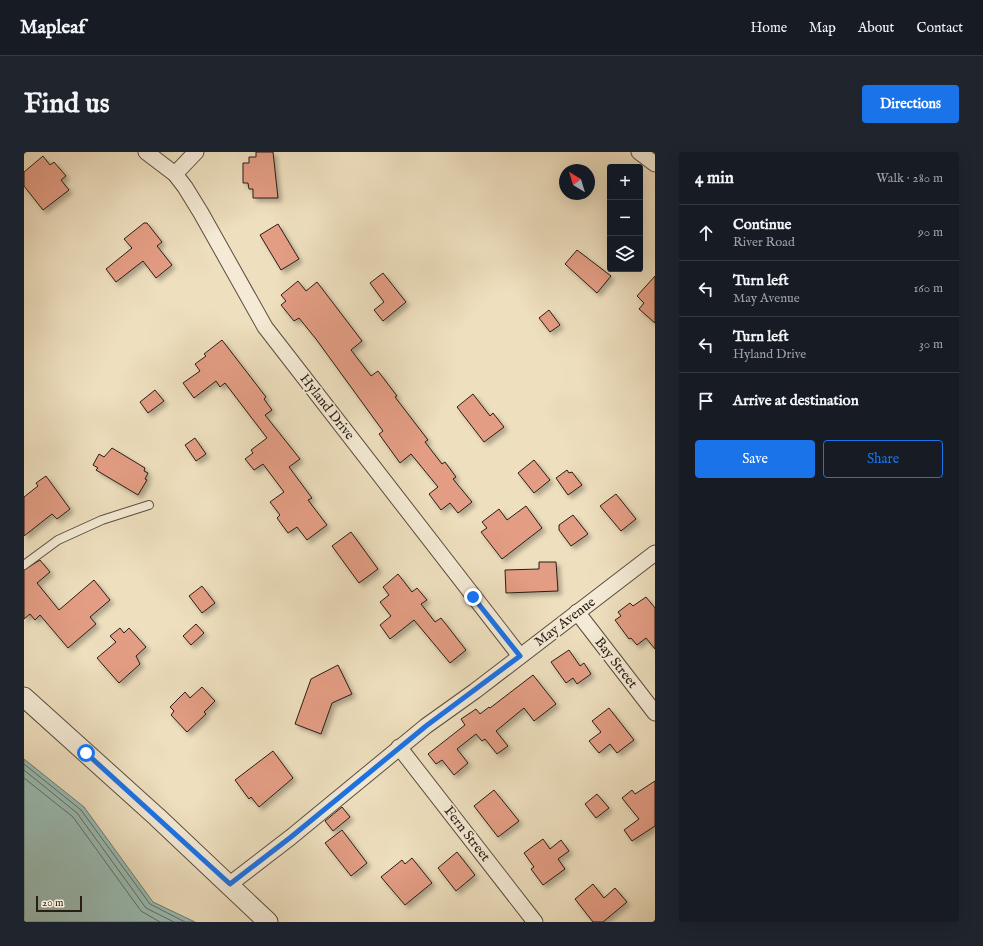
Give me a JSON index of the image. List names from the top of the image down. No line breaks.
{"streets":{"street":["Hyland Drive","May Avenue","Bay Street","Fern Street"]},"crossings":[["Hyland Drive","May Avenue"],["May Avenue","Bay Street"],["May Avenue","Fern Street"]],"scale_bar":"20 m","north":"top left","page":{"header":"Mapleaf","nav":["Home","Map","About","Contact"],"buttons":["Directions",["Save","Share"]],"title":"Find us","heading":["4 min","Walk · 280 m"],"map_buttons":["+","−"],"list":[["Continue","River Road","90 m"],["Turn left","May Avenue","160 m"],["Turn left","Hyland Drive","30 m"],"Arrive at destination"],"scale":"20 m"}}
